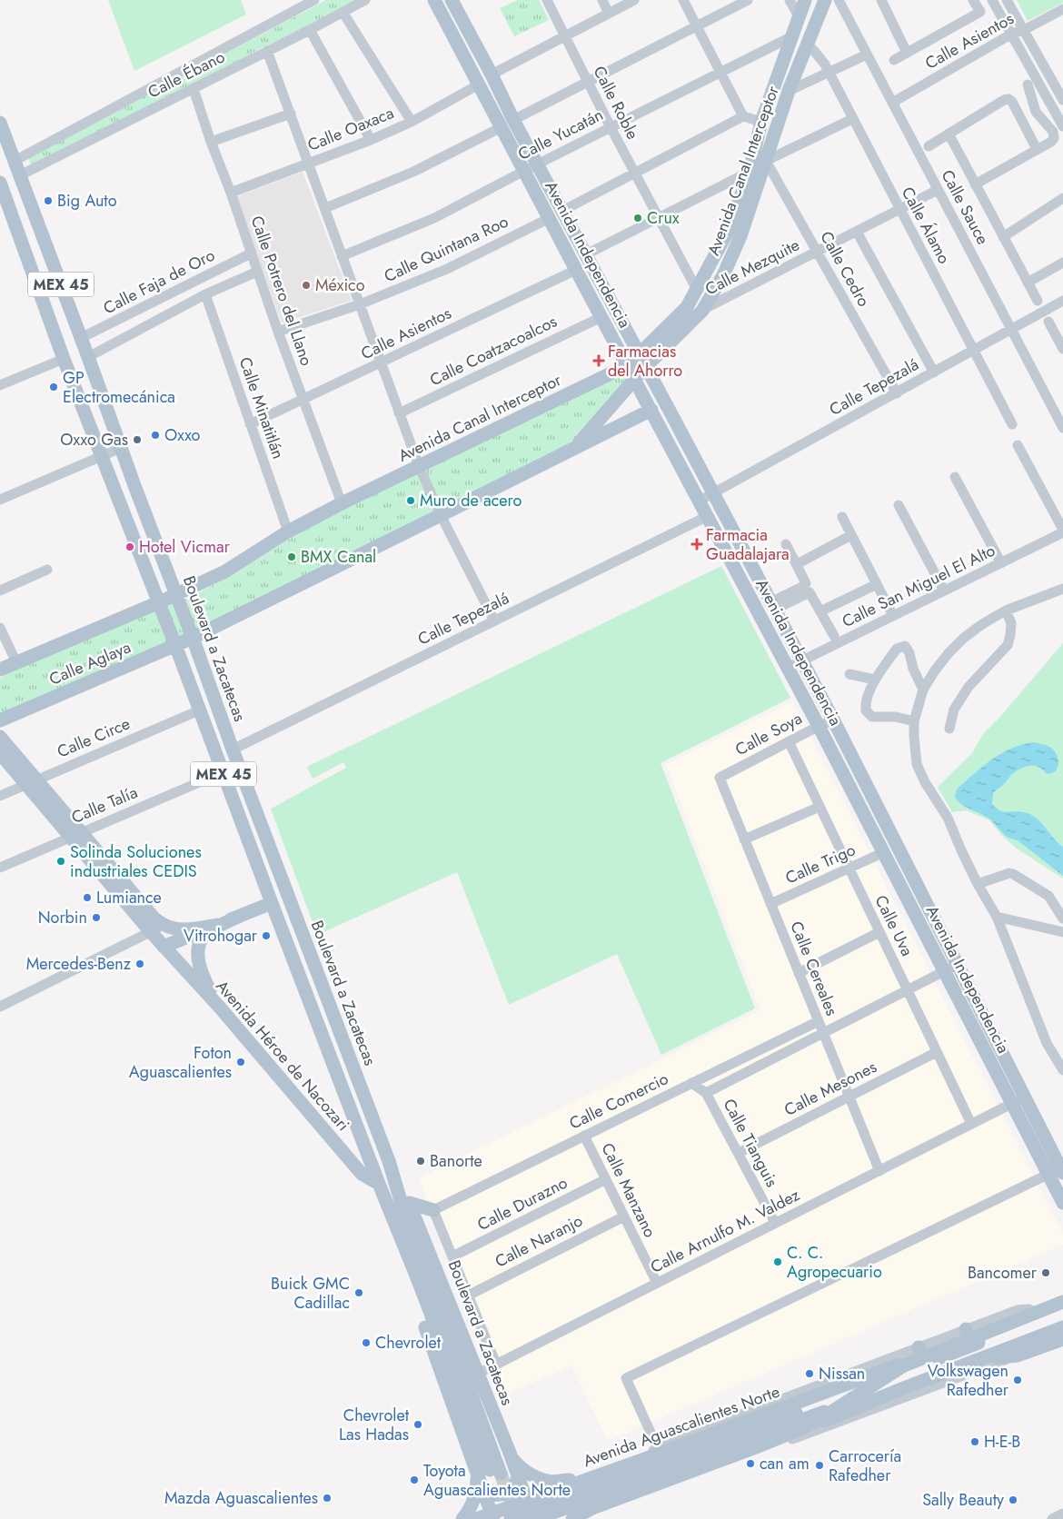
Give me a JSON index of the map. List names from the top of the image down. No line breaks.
{"streets":{"main road":["Avenida Canal Interceptor","Avenida Independencia","MEX 45","Boulevard a Zacatecas","Calle Aglaya","Avenida Héroe de Nacozari","Avenida Aguascalientes Norte"],"street":["Calle Asientos","Calle Ébano","Calle Roble","Calle Oaxaca","Calle Yucatán","Calle Sauce","Calle Álamo","Calle Quintana Roo","Calle Mezquite","Calle Cedro","Calle Faja de Oro","Calle Potrero del Llano","Calle Coatzacoalcos","Calle Tepezalá","Calle Minatitlán","Calle San Miguel El Alto","Calle Soya","Calle Circe","Calle Talía","Calle Trigo","Calle Uva","Calle Cereales","Calle Mesones","Calle Comercio","Calle Tianguis","Calle Manzano","Calle Durazno","Calle Arnulfo M. Valdez","Calle Naranjo"]},"crossings":[["Calle Asientos","Calle Sauce"],["Calle Asientos","Avenida Independencia"],["Calle Asientos","Calle Potrero del Llano"],["Calle Asientos","Calle Minatitlán"],["Calle Ébano","Calle Potrero del Llano"],["Calle Ébano","Boulevard a Zacatecas"],["Calle Roble","Calle Yucatán"],["Calle Roble","Avenida Canal Interceptor"],["Calle Oaxaca","Avenida Independencia"],["Calle Oaxaca","Calle Potrero del Llano"],["Calle Yucatán","Avenida Canal Interceptor"],["Calle Yucatán","Avenida Independencia"],["Avenida Canal Interceptor","Calle Álamo"],["Avenida Canal Interceptor","Avenida Independencia"],["Avenida Canal Interceptor","Calle Mezquite"],["Avenida Canal Interceptor","Calle Cedro"],["Avenida Canal Interceptor","Calle Potrero del Llano"],["Avenida Canal Interceptor","Calle Minatitlán"],["Avenida Canal Interceptor","Boulevard a Zacatecas"],["Avenida Canal Interceptor","Calle Aglaya"],["Calle Sauce","Calle Mezquite"],["Calle Sauce","Calle Tepezalá"],["Calle Álamo","Calle Mezquite"],["Calle Álamo","Calle Tepezalá"],["Calle Quintana Roo","Avenida Independencia"],["Calle Quintana Roo","Calle Potrero del Llano"],["Avenida Independencia","Calle Coatzacoalcos"],["Avenida Independencia","Calle Tepezalá"],["Avenida Independencia","Calle San Miguel El Alto"],["Avenida Independencia","Calle Soya"],["Avenida Independencia","Calle Trigo"],["Avenida Independencia","Calle Arnulfo M. Valdez"],["Calle Mezquite","Calle Cedro"],["Calle Cedro","Calle Tepezalá"],["Calle Faja de Oro","Calle Potrero del Llano"],["Calle Faja de Oro","Calle Minatitlán"],["Calle Faja de Oro","Boulevard a Zacatecas"],["Calle Tepezalá","Boulevard a Zacatecas"],["Boulevard a Zacatecas","Calle Aglaya"],["Boulevard a Zacatecas","Calle Circe"],["Boulevard a Zacatecas","Calle Talía"],["Boulevard a Zacatecas","Avenida Héroe de Nacozari"],["Boulevard a Zacatecas","Calle Arnulfo M. Valdez"],["Boulevard a Zacatecas","Avenida Aguascalientes Norte"],["Calle Soya","Calle Uva"],["Calle Soya","Calle Cereales"],["Calle Circe","Avenida Héroe de Nacozari"],["Calle Talía","Avenida Héroe de Nacozari"],["Calle Trigo","Calle Uva"],["Calle Trigo","Calle Cereales"],["Calle Uva","Calle Mesones"],["Calle Uva","Calle Arnulfo M. Valdez"],["Calle Cereales","Calle Mesones"],["Calle Cereales","Calle Comercio"],["Calle Cereales","Calle Arnulfo M. Valdez"],["Calle Mesones","Calle Tianguis"],["Calle Comercio","Calle Tianguis"],["Calle Comercio","Calle Manzano"],["Calle Tianguis","Calle Arnulfo M. Valdez"],["Calle Manzano","Calle Durazno"],["Calle Manzano","Calle Arnulfo M. Valdez"],["Calle Manzano","Calle Naranjo"]],"places":{"other":["Big Auto","Crux","México","GP Electromecánica","Oxxo","Oxxo Gas","Muro de acero","Hotel Vicmar","BMX Canal","Solinda Soluciones industriales CEDIS","Lumiance","Norbin","Vitrohogar","Mercedes-Benz","Foton Aguascalientes","Banorte","C. C. Agropecuario","Bancomer","Buick GMC Cadillac","Chevrolet","Nissan","Volkswagen Rafedher","Chevrolet Las Hadas","H-E-B","can am","Carrocería Rafedher","Toyota Aguascalientes Norte","Mazda Aguascalientes","Sally Beauty"],"health":["Farmacias del Ahorro","Farmacia Guadalajara"]}}
